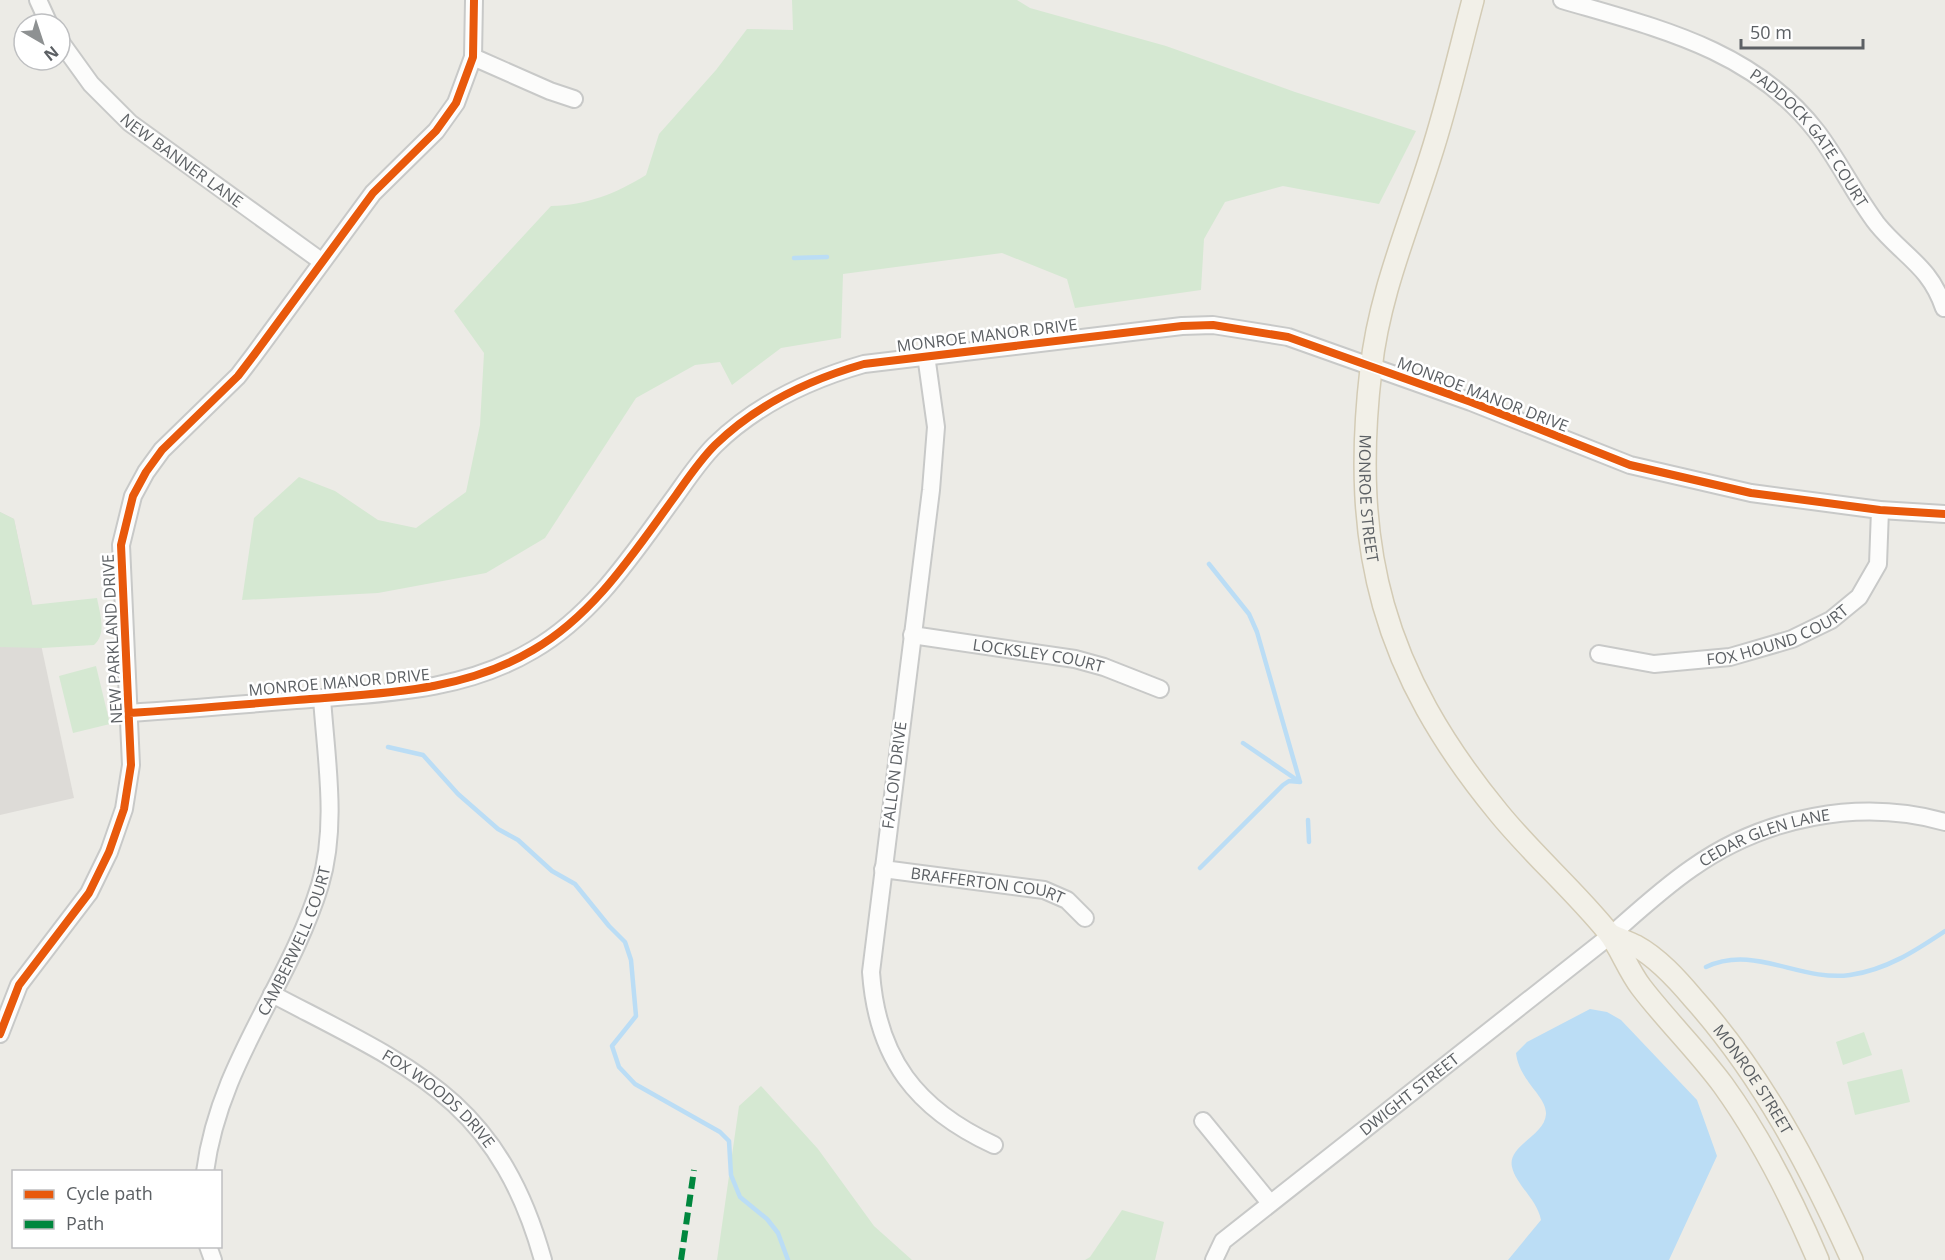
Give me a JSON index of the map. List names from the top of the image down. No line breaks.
{"streets":{"main road":["MONROE STREET"],"street":["PADDOCK GATE COURT","NEW BANNER LANE","MONROE MANOR DRIVE","FOX HOUND COURT","NEW PARKLAND DRIVE","LOCKSLEY COURT","FALLON DRIVE","CEDAR GLEN LANE","BRAFFERTON COURT","CAMBERWELL COURT","DWIGHT STREET","FOX WOODS DRIVE"]},"crossings":[["NEW BANNER LANE","NEW PARKLAND DRIVE"],["MONROE MANOR DRIVE","MONROE STREET"],["MONROE MANOR DRIVE","FOX HOUND COURT"],["MONROE MANOR DRIVE","NEW PARKLAND DRIVE"],["MONROE MANOR DRIVE","FALLON DRIVE"],["MONROE MANOR DRIVE","CAMBERWELL COURT"],["MONROE STREET","CEDAR GLEN LANE"],["MONROE STREET","DWIGHT STREET"],["LOCKSLEY COURT","FALLON DRIVE"],["FALLON DRIVE","BRAFFERTON COURT"],["CEDAR GLEN LANE","DWIGHT STREET"],["CAMBERWELL COURT","FOX WOODS DRIVE"]],"legend":["Cycle path","Path"],"scale_bar":"50 m","north":"bottom right"}
